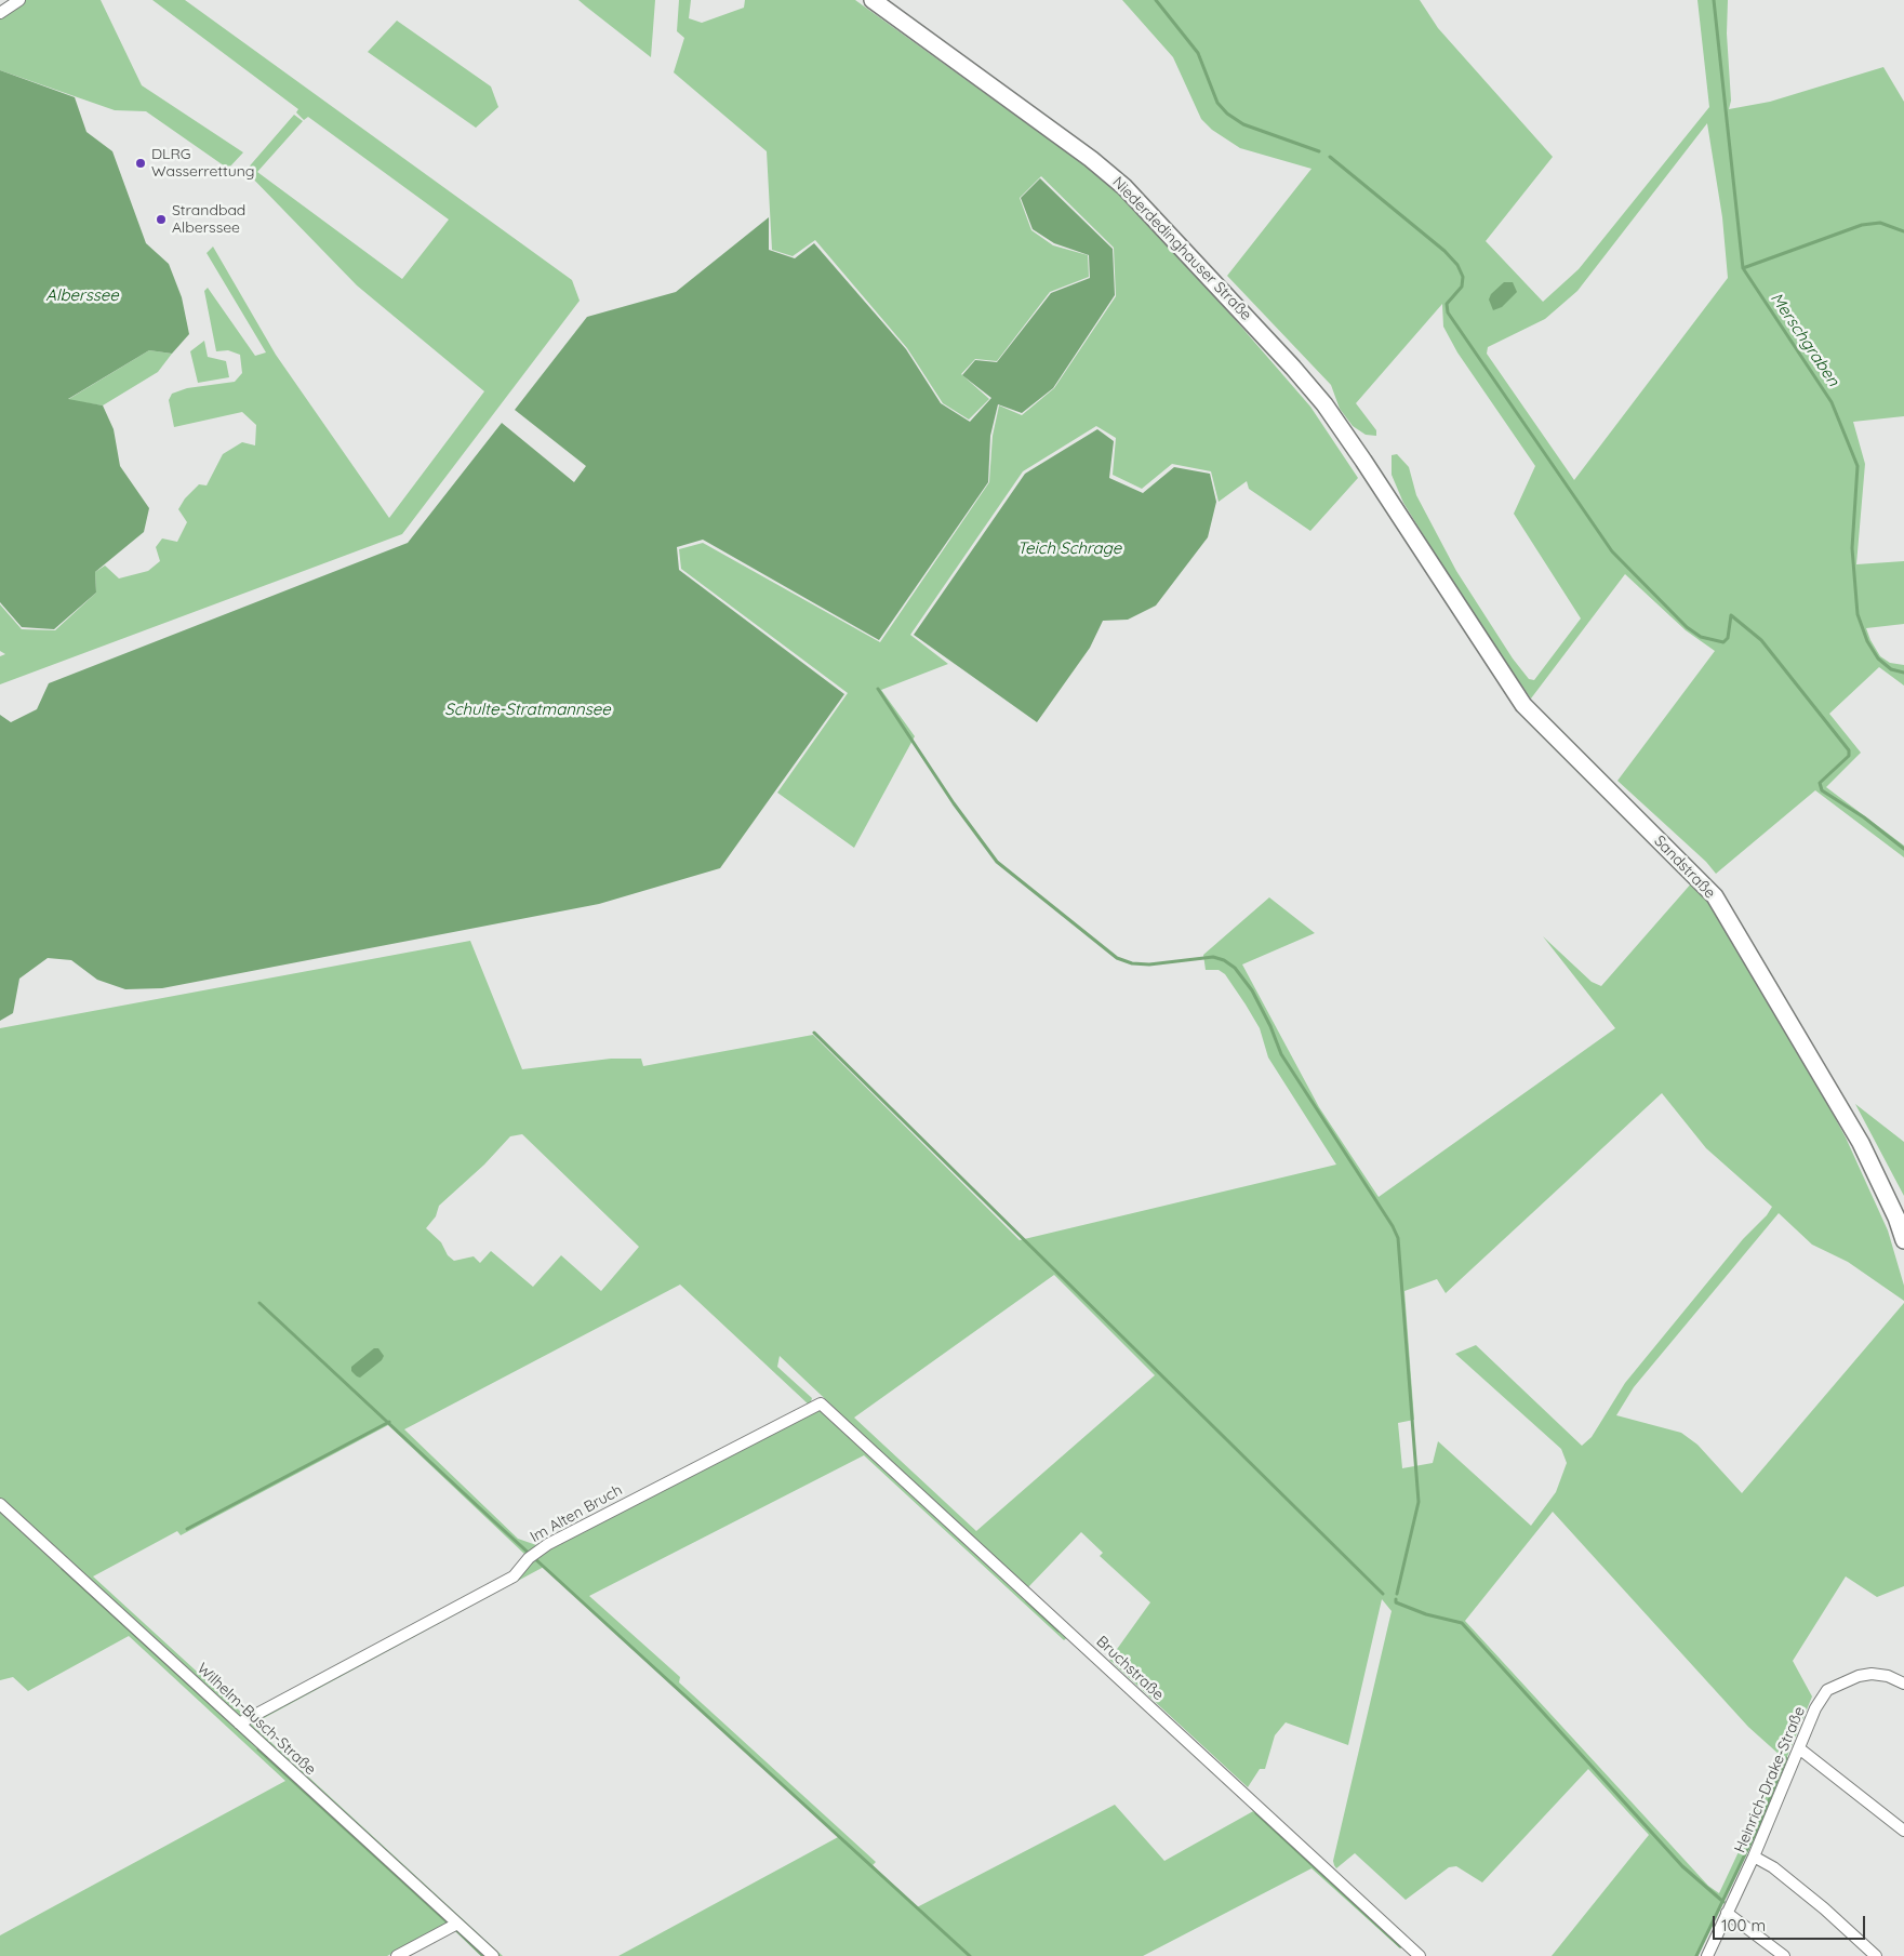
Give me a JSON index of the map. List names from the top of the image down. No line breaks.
{"streets":{"main road":["Niederdedinghauser Straße","Sandstraße"],"street":["Im Alten Bruch","Bruchstraße","Wilhelm-Busch-Straße","Heinrich-Drake-Straße"]},"crossings":[["Niederdedinghauser Straße","Sandstraße"],["Im Alten Bruch","Bruchstraße"],["Im Alten Bruch","Wilhelm-Busch-Straße"]],"water":["Alberssee","Merschgraben","Teich Schrage","Schulte-Stratmannsee"],"places":["DLRG Wasserrettung","Strandbad Alberssee"],"scale_bar":"100 m"}
